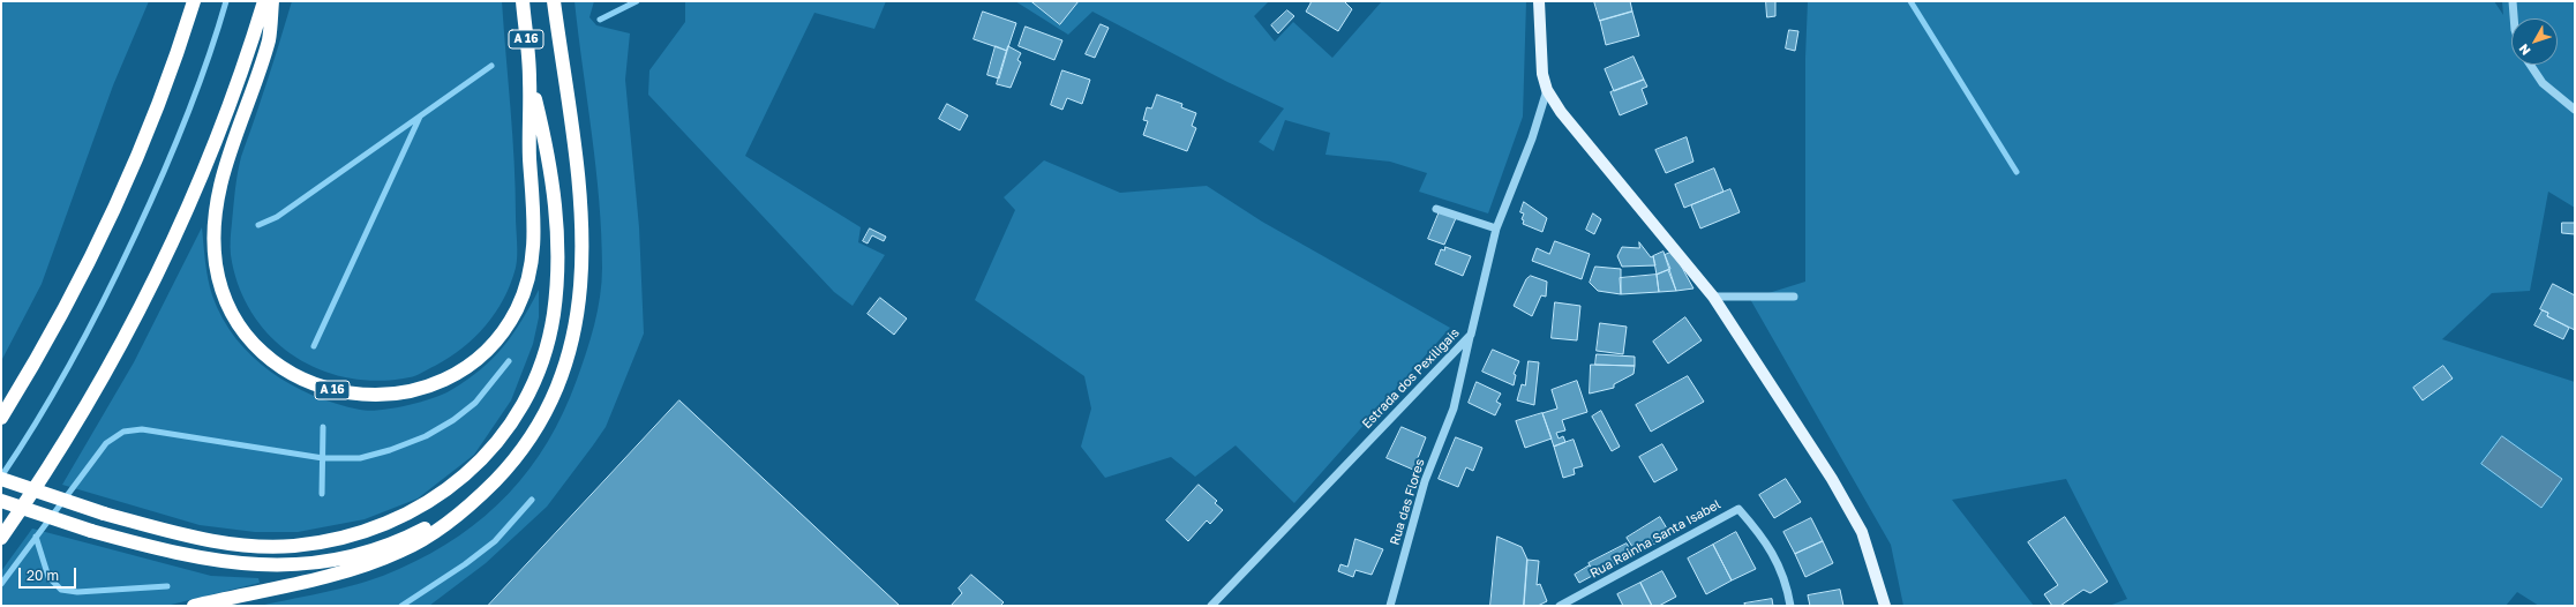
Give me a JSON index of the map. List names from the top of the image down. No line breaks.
{"streets":{"highway":["A 16"],"street":["Estrada dos Pexiligais","Rua das Flores","Rua Rainha Santa Isabel"]},"crossings":[["Estrada dos Pexiligais","Rua das Flores"]],"scale_bar":"20 m","north":"bottom left"}
